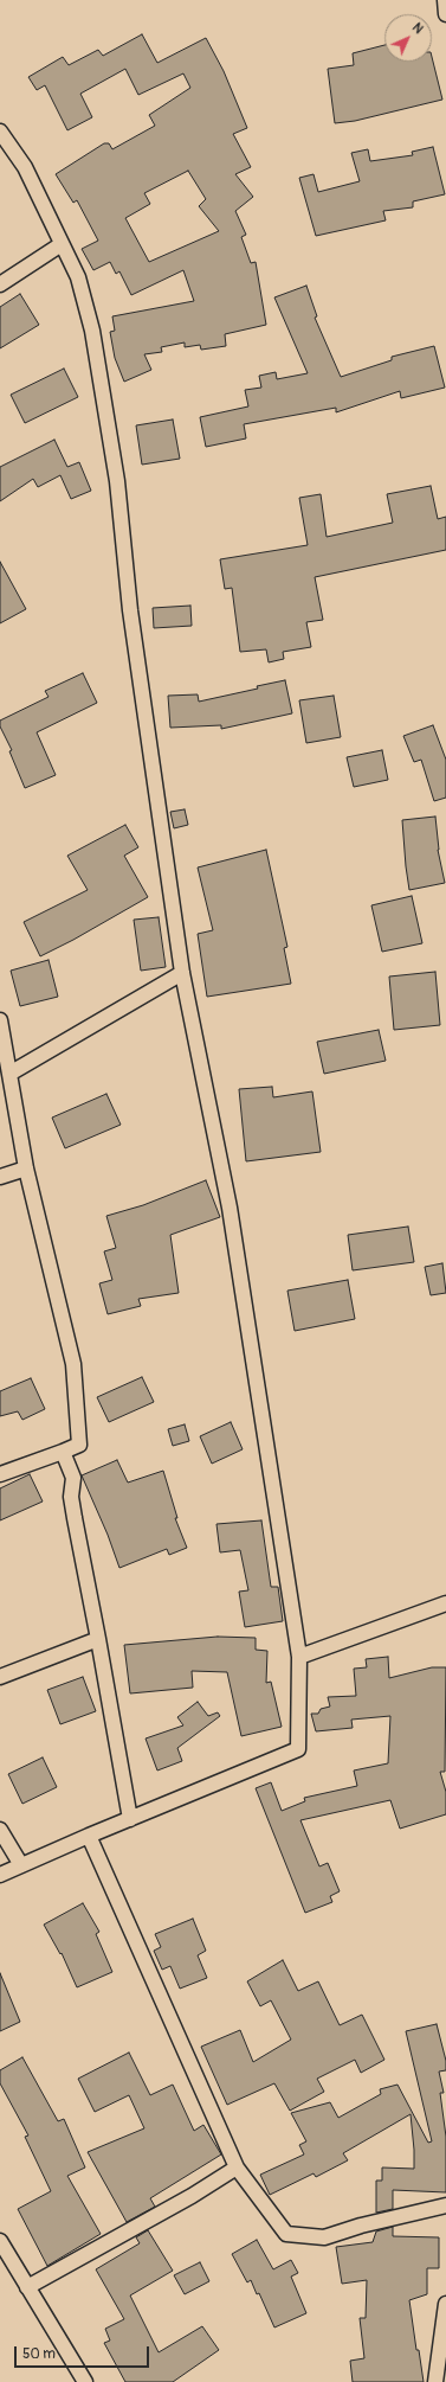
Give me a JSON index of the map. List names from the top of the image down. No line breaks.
{"scale_bar":"50 m","north":"top right"}
